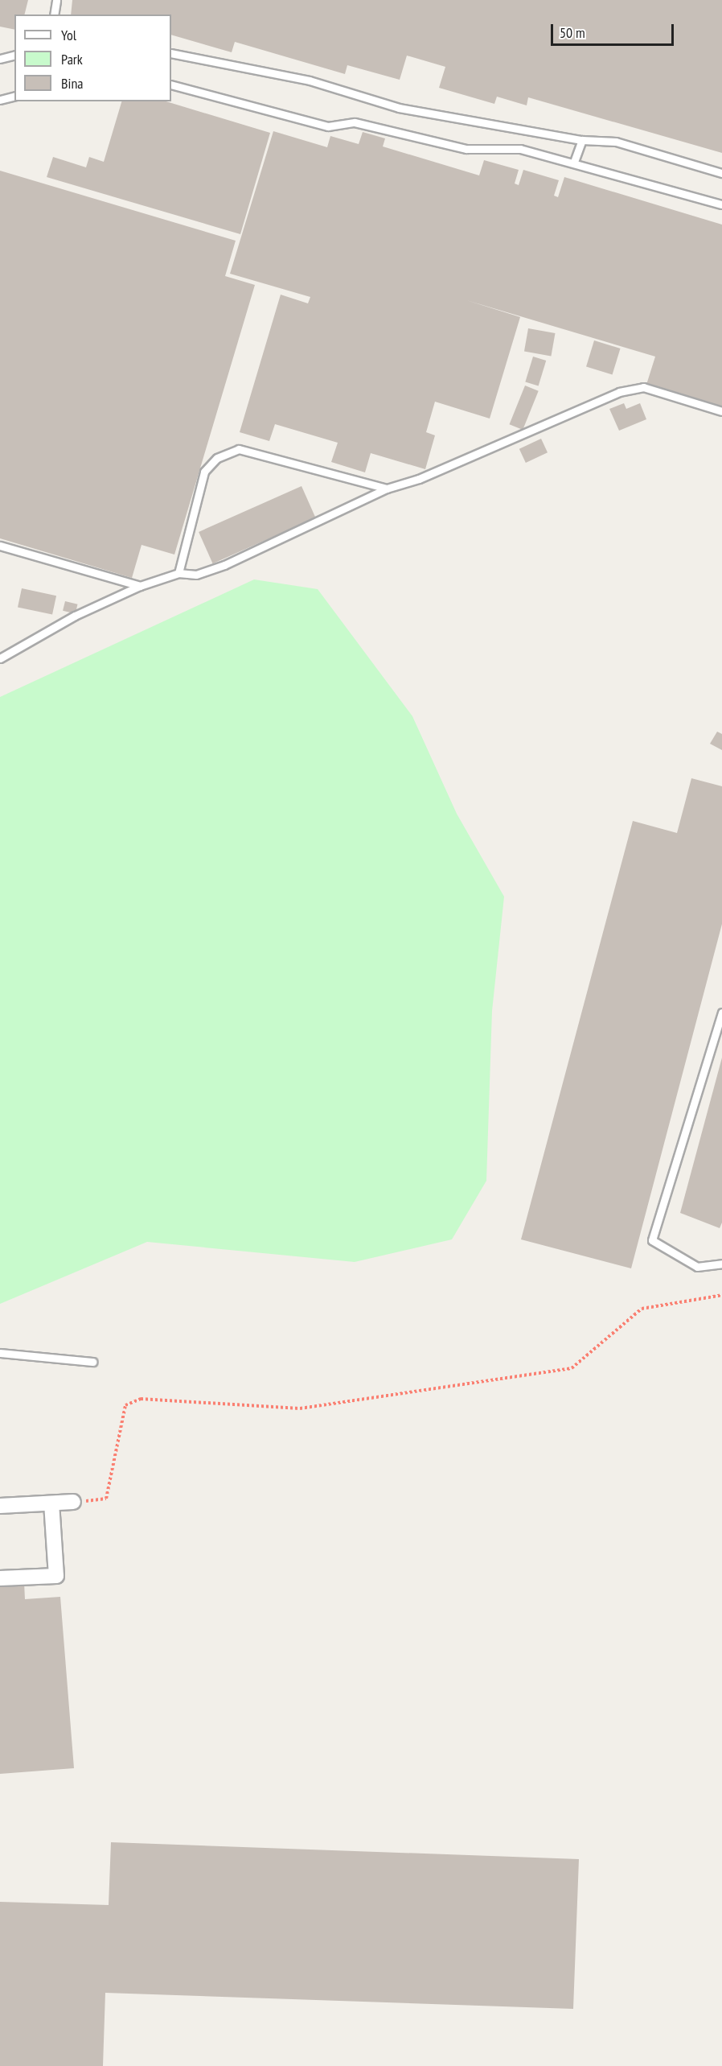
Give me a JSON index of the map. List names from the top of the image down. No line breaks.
{"legend":["Yol","Park","Bina"],"scale_bar":"50 m"}
